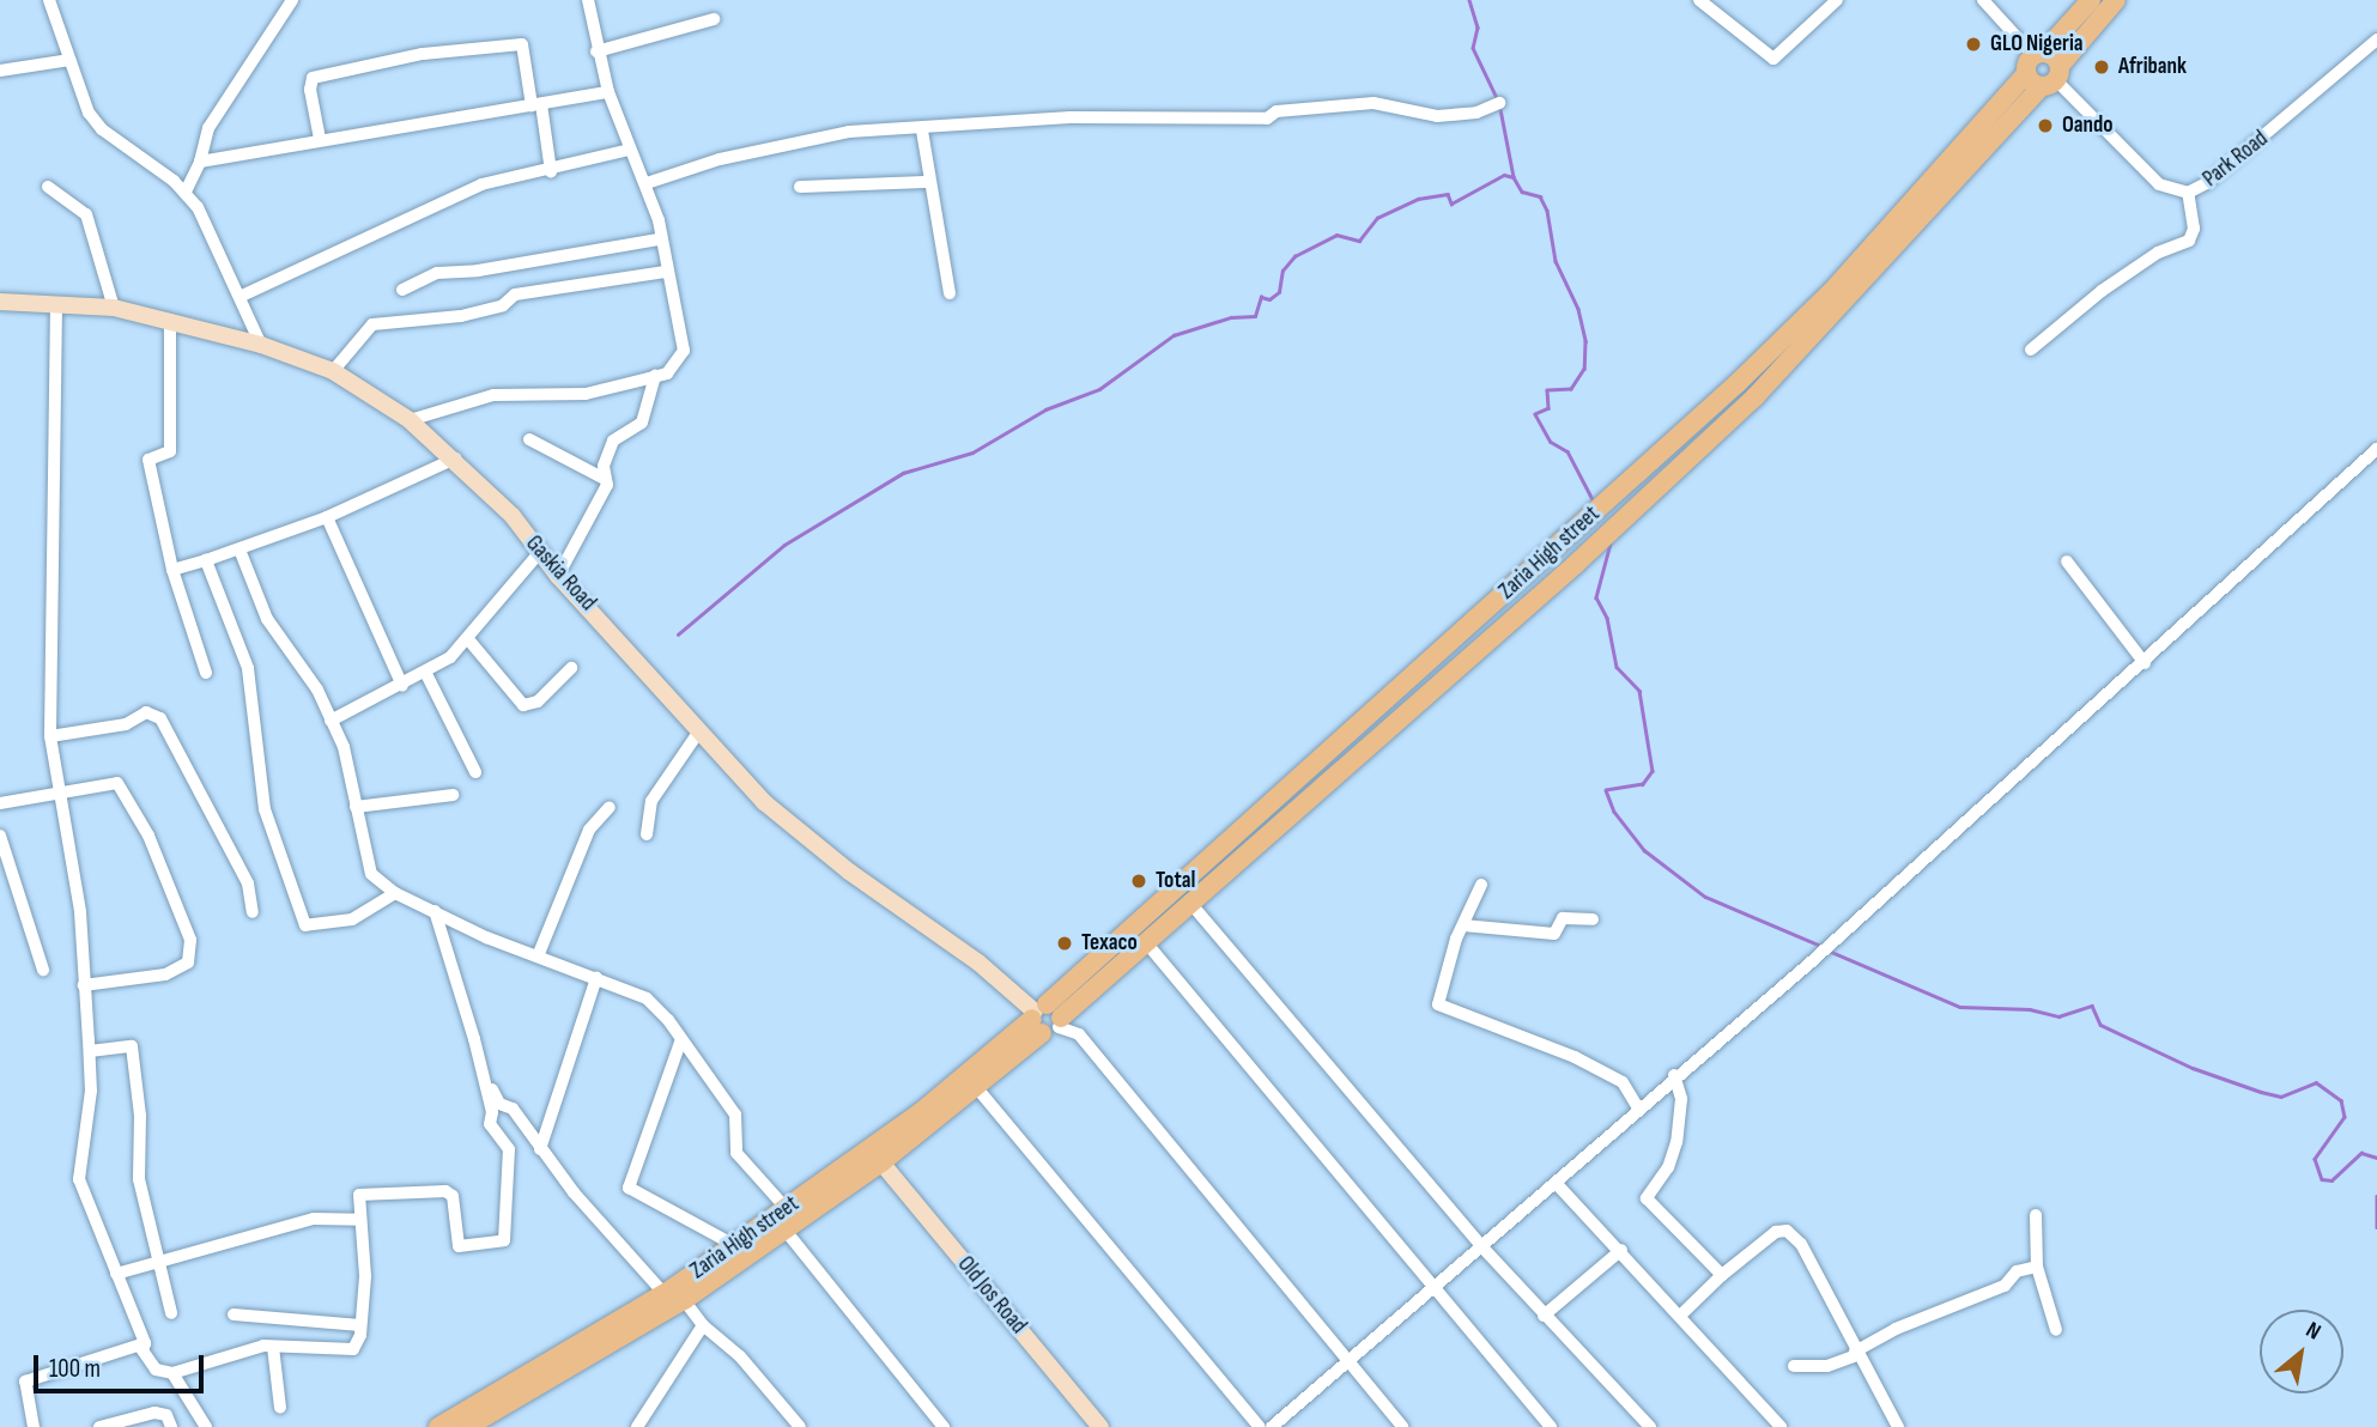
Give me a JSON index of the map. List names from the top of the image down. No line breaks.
{"streets":{"main road":["Zaria High street","Gaskia Road","Old Jos Road"],"street":["Park Road"]},"crossings":[["Park Road","Zaria High street"],["Zaria High street","Gaskia Road"],["Zaria High street","Old Jos Road"]],"places":["GLO Nigeria","Afribank","Oando","Total","Texaco"],"scale_bar":"100 m","north":"top right"}
